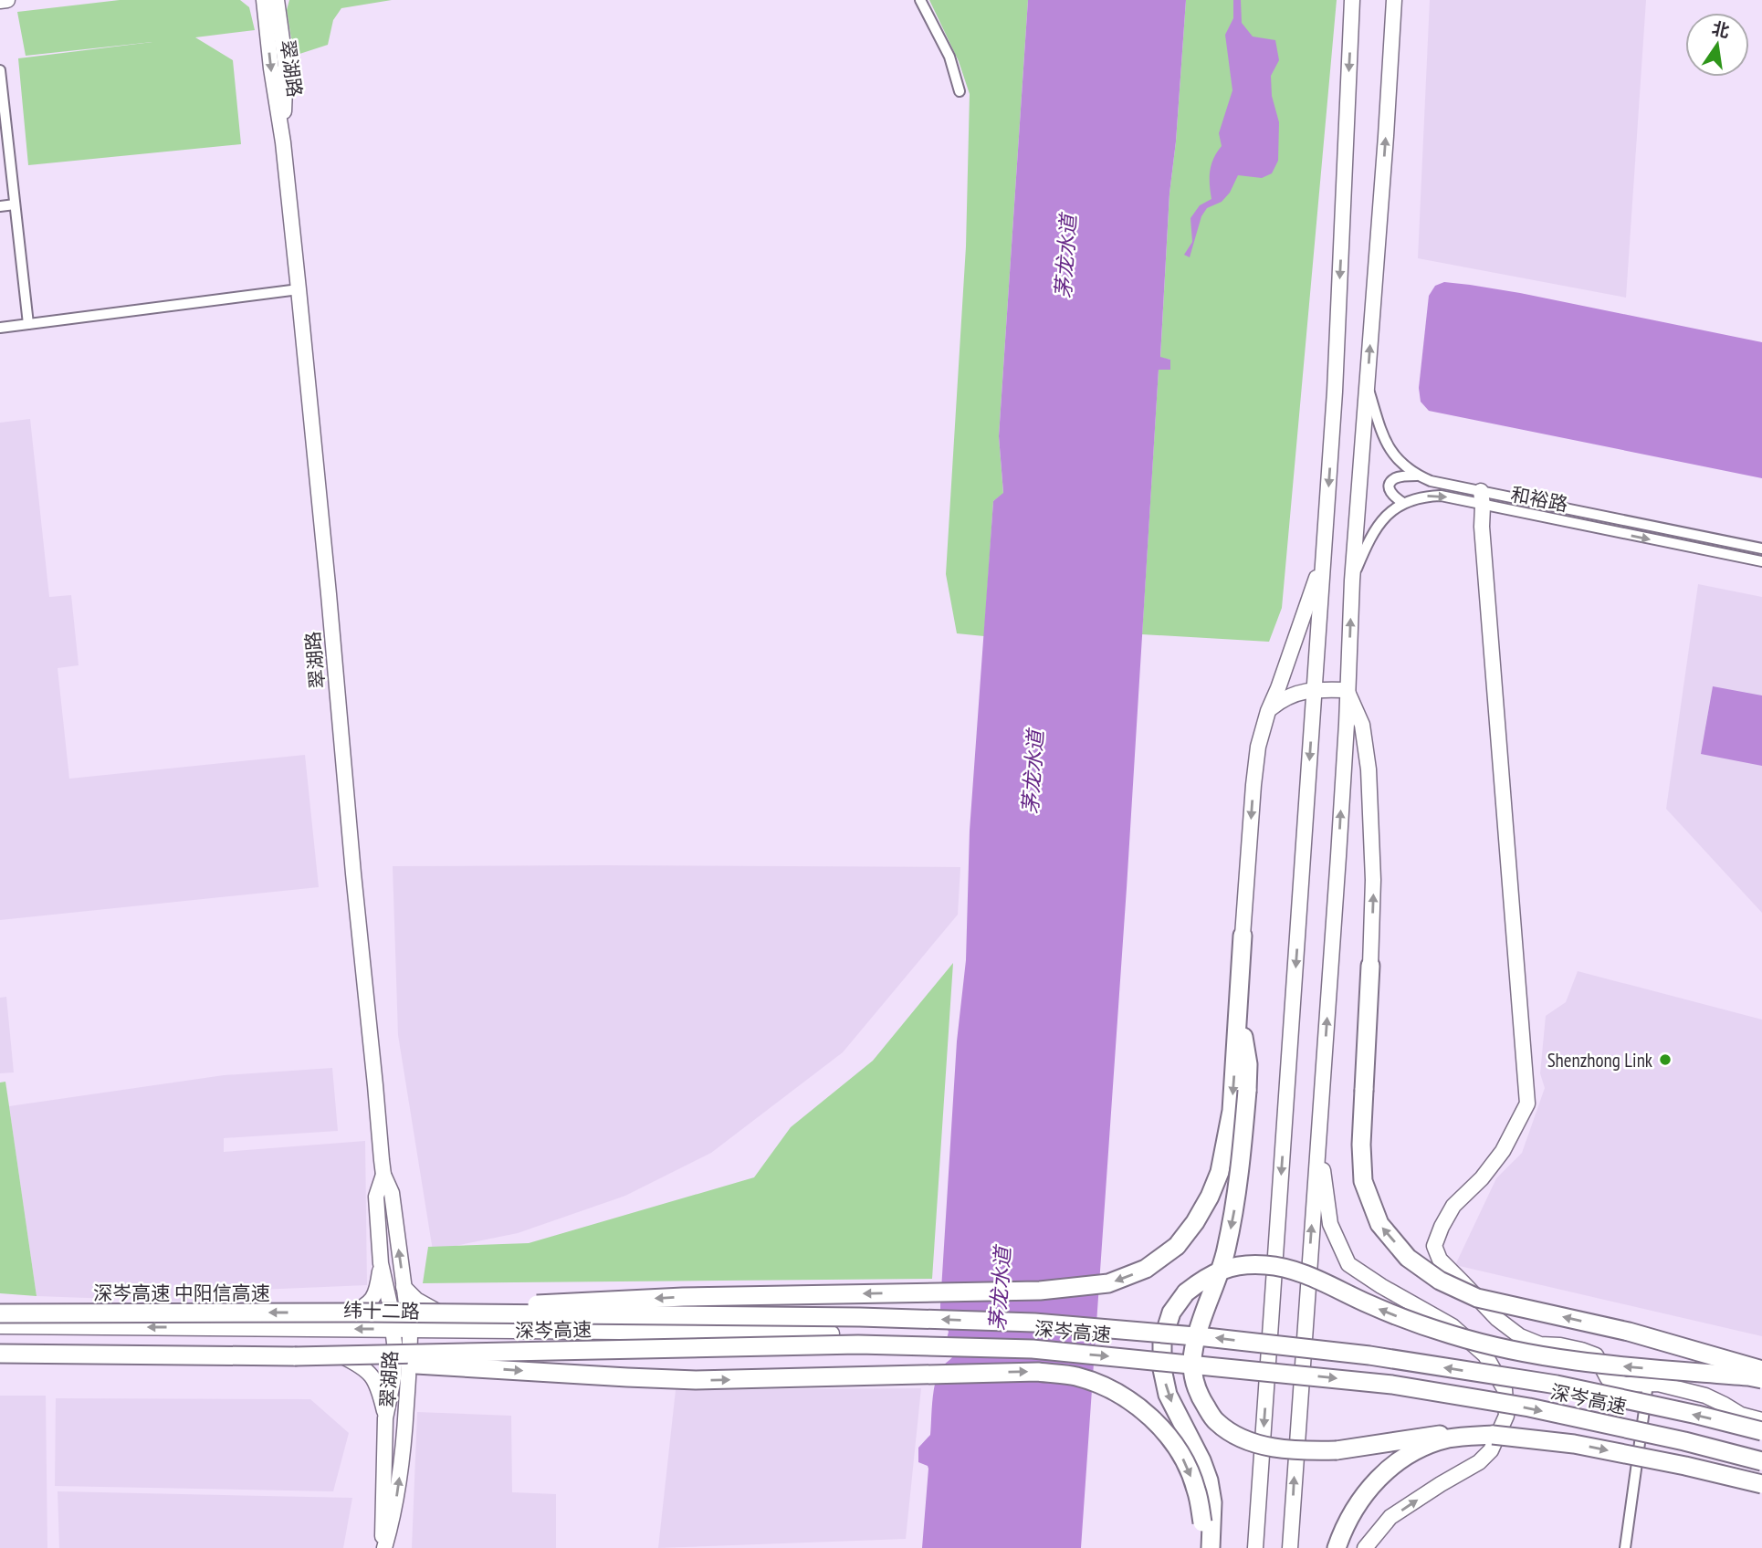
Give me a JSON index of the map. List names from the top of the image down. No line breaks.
{"streets":{"highway":["深岑高速 中阳信高速","深岑高速"],"street":["翠湖路","和裕路","纬十二路"]},"crossings":[["翠湖路","纬十二路"],["深岑高速 中阳信高速","深岑高速"]],"water":["茅龙水道"],"places":["Shenzhong Link"],"north":"top"}
